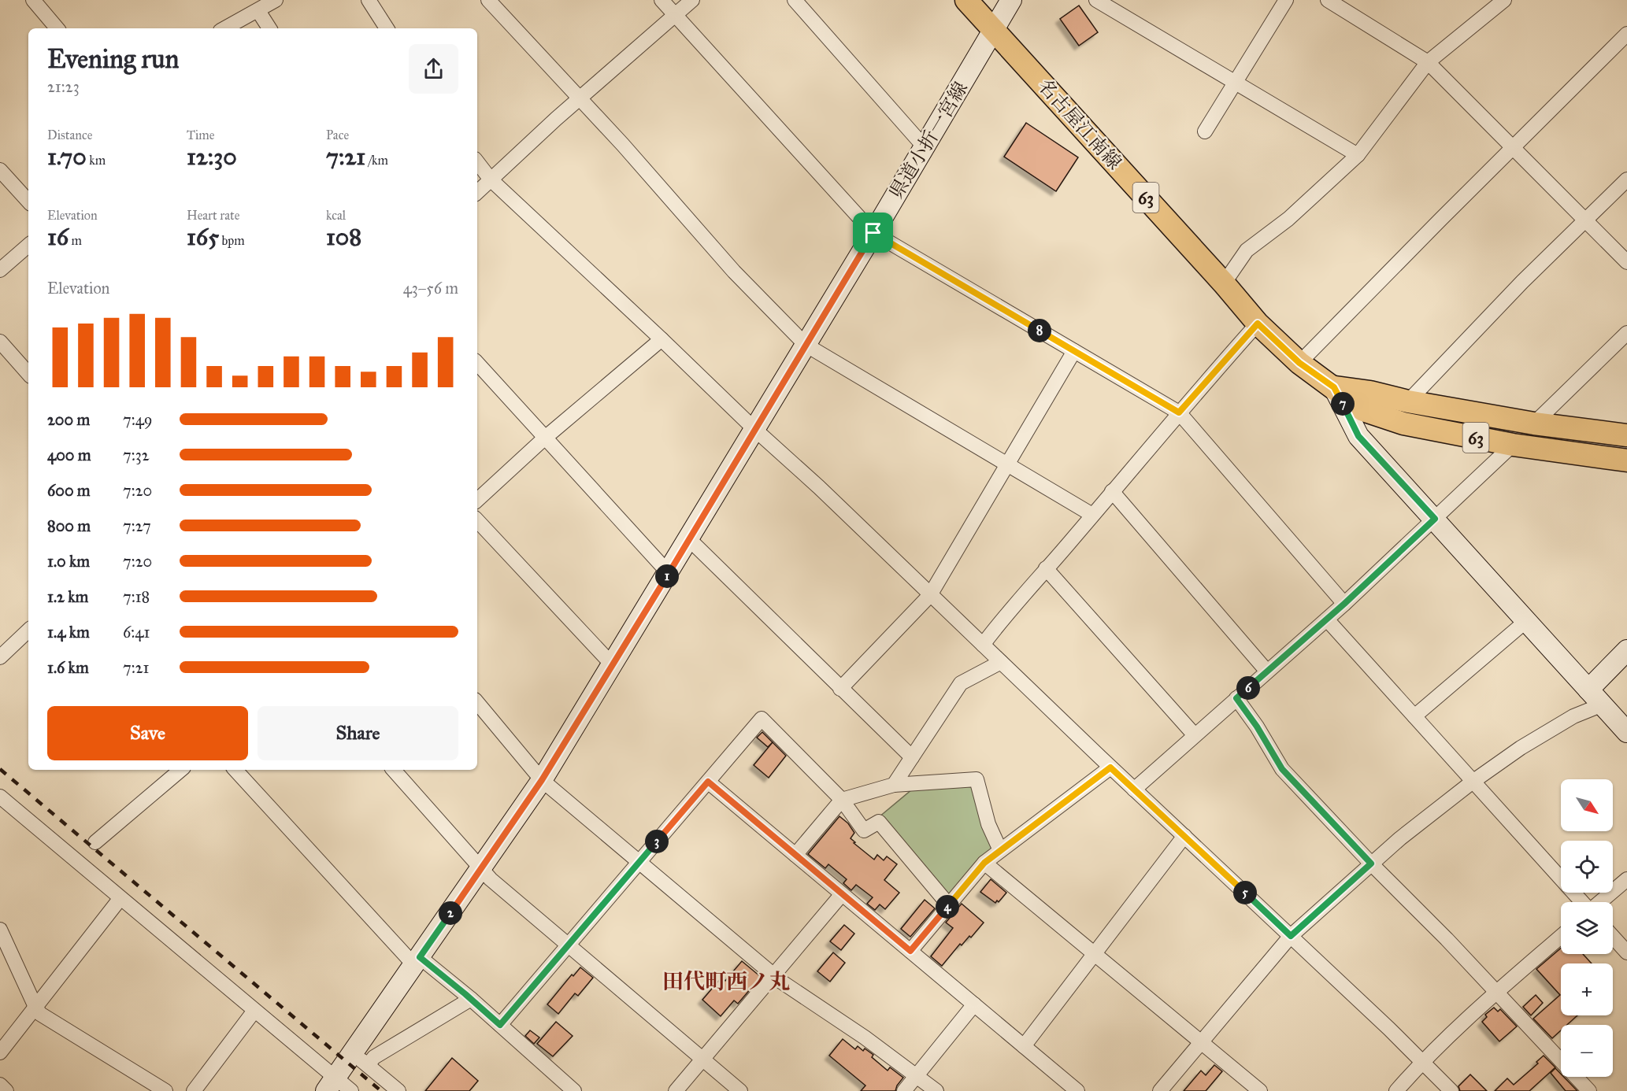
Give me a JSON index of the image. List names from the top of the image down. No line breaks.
{"streets":{"main road":["名古屋江南線","県道小折一宮線","63"]},"crossings":[["名古屋江南線","県道小折一宮線"]],"districts":["田代町西ノ丸"],"north":"bottom right","page":{"heading":["Evening run","21:23"],"stats":[["Distance","1.70 km"],["Time","12:30"],["Pace","7:21 /km"],["Elevation","16 m"],["Heart rate","165 bpm"],["kcal","108"]],"chart":["Elevation","43–56 m"],"pins":["8","7","1","6","3","5","4","2"],"list":[{"name":"200 m","note":"7:49"},{"name":"400 m","note":"7:32"},{"name":"600 m","note":"7:20"},{"name":"800 m","note":"7:27"},{"name":"1.0 km","note":"7:20"},{"name":"1.2 km","note":"7:18"},{"name":"1.4 km","note":"6:41"},{"name":"1.6 km","note":"7:21"}],"buttons":["Save","Share"],"map_buttons":["+","−"]}}
